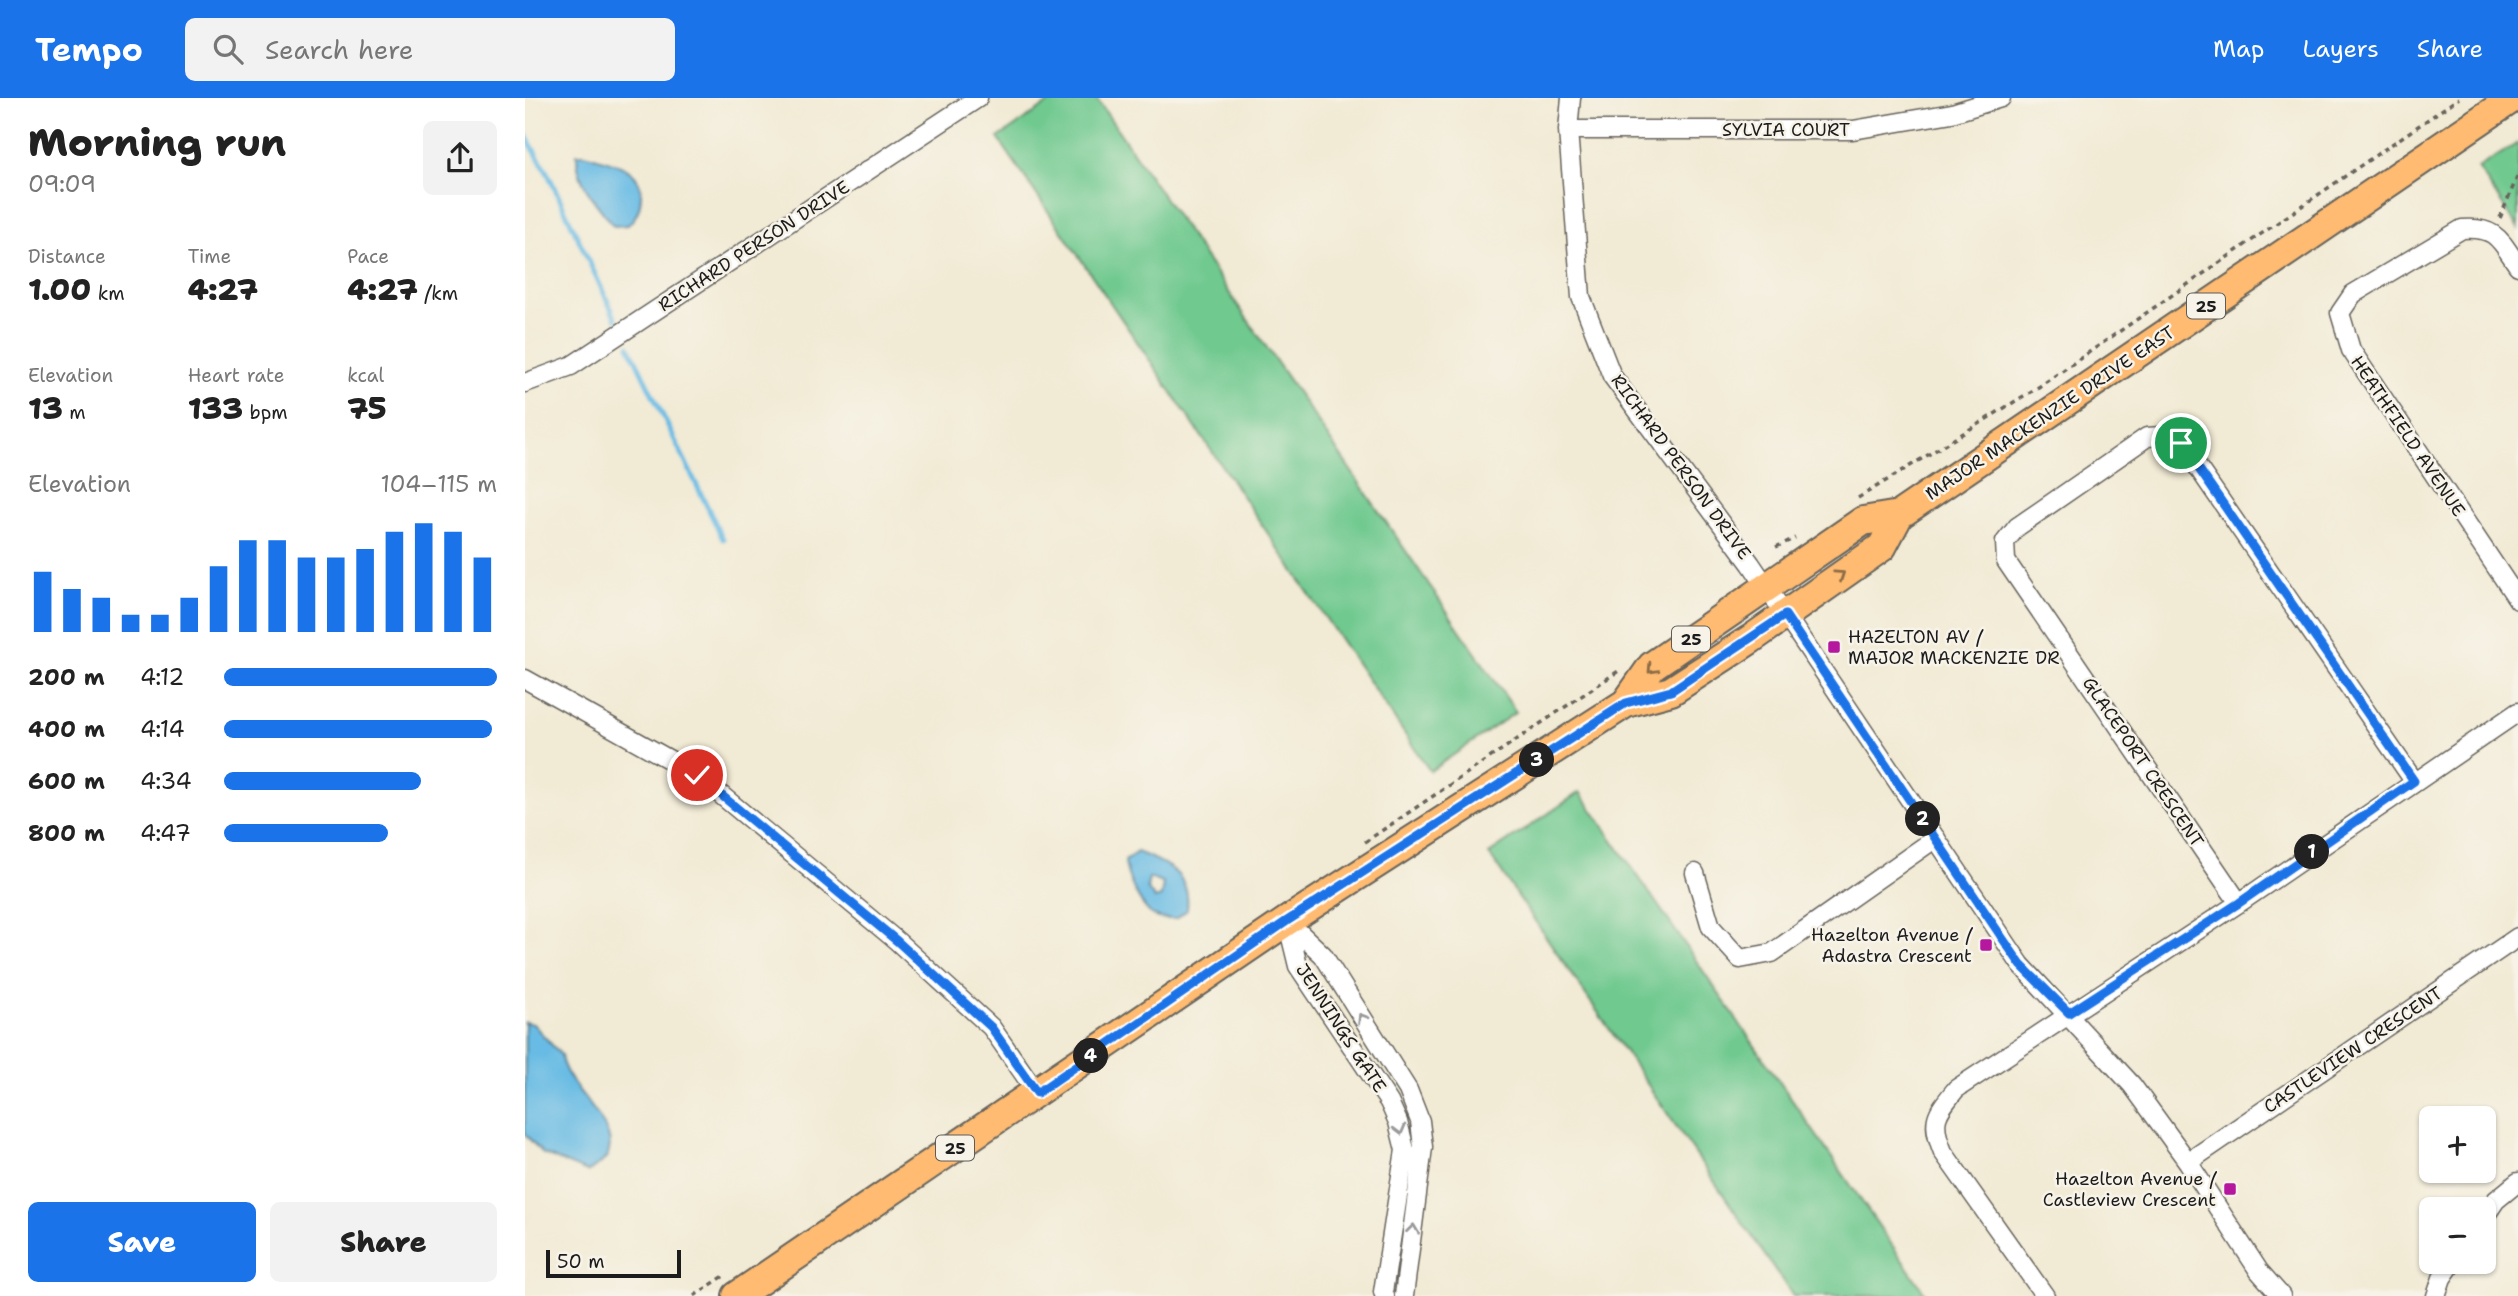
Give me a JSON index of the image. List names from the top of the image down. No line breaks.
{"streets":{"main road":["25","MAJOR MACKENZIE DRIVE EAST"],"street":["SYLVIA COURT","RICHARD PERSON DRIVE","HEATHFIELD AVENUE","GLACEPORT CRESCENT","JENNINGS GATE","CASTLEVIEW CRESCENT"]},"crossings":[["SYLVIA COURT","RICHARD PERSON DRIVE"],["RICHARD PERSON DRIVE","MAJOR MACKENZIE DRIVE EAST"],["RICHARD PERSON DRIVE","CASTLEVIEW CRESCENT"],["MAJOR MACKENZIE DRIVE EAST","JENNINGS GATE"]],"places":{"transit":["HAZELTON AV / MAJOR MACKENZIE DR","Hazelton Avenue / Adastra Crescent","Hazelton Avenue / Castleview Crescent"]},"scale_bar":"50 m","page":{"header":"Tempo","search":"Search here","nav":["Map","Layers","Share"],"heading":["Morning run","09:09"],"stats":[["Distance","1.00 km"],["Time","4:27"],["Pace","4:27 /km"],["Elevation","13 m"],["Heart rate","133 bpm"],["kcal","75"]],"chart":["Elevation","104–115 m"],"list":[{"name":"200 m","note":"4:12"},{"name":"400 m","note":"4:14"},{"name":"600 m","note":"4:34"},{"name":"800 m","note":"4:47"}],"pins":["3","2","1","4"],"map_buttons":["+","−"],"buttons":["Save","Share"],"scale":"50 m"}}
